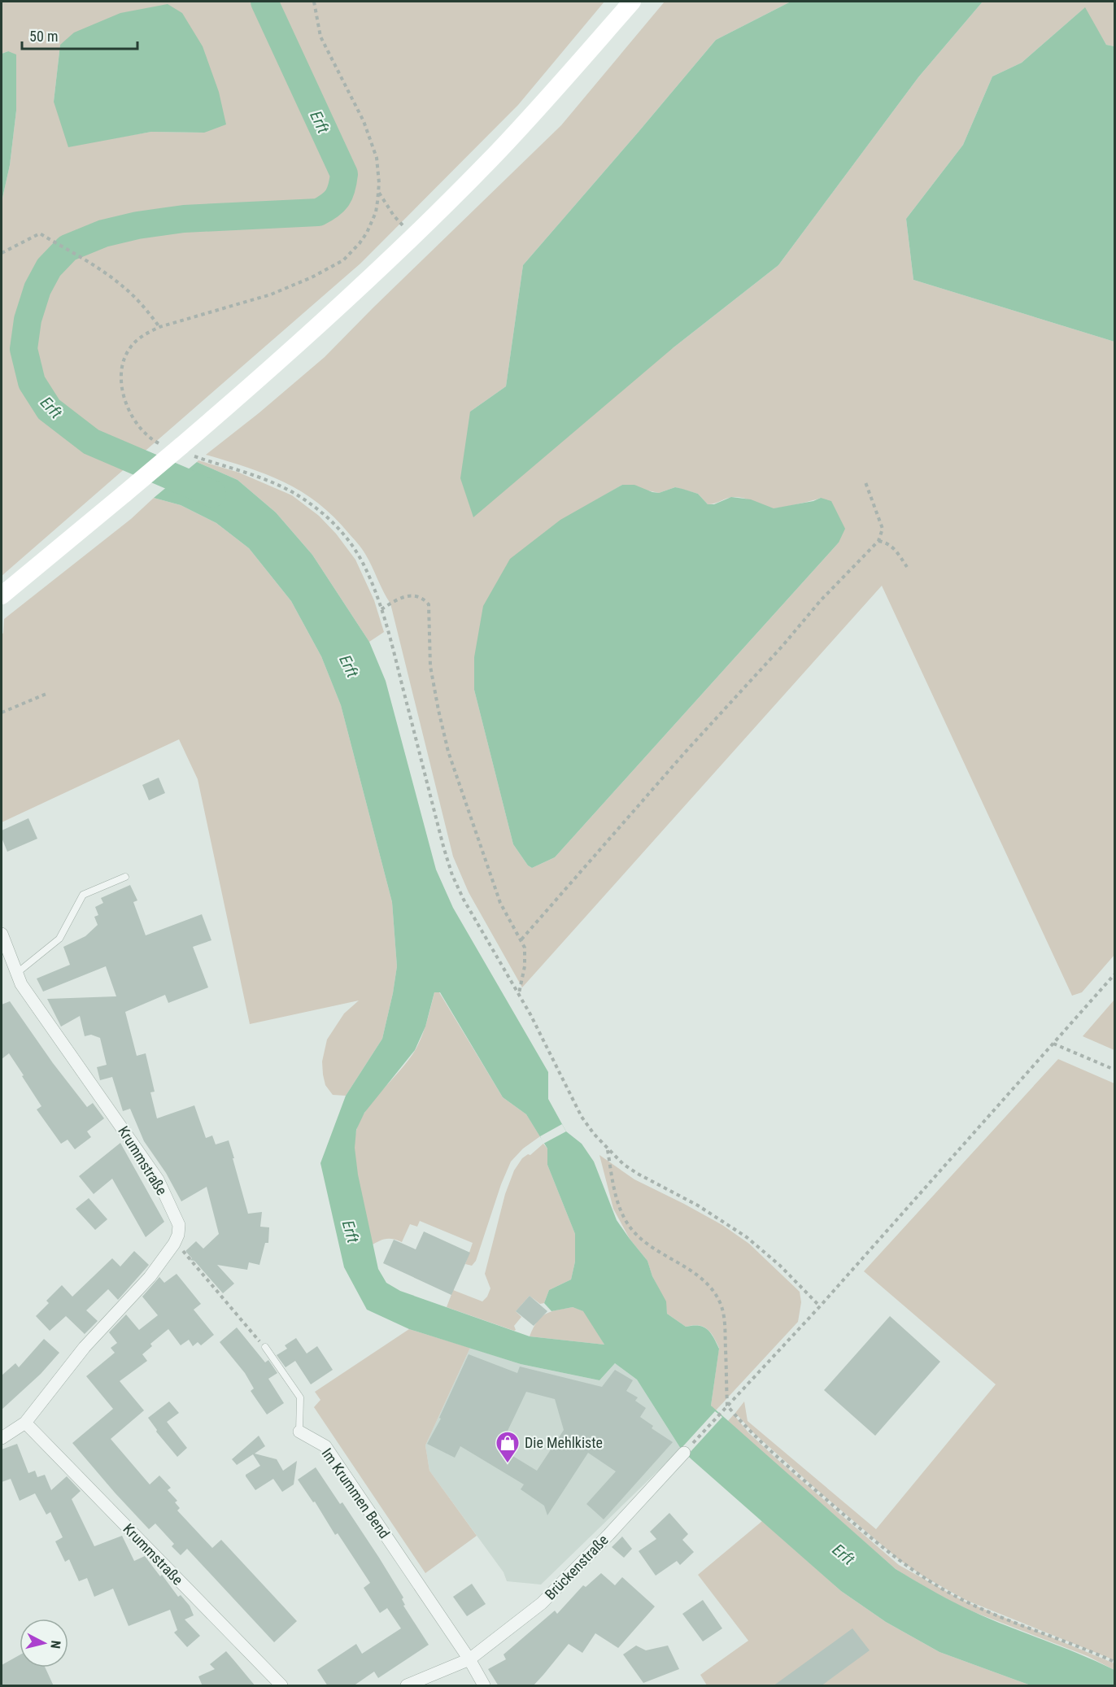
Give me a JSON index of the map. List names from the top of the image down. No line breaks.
{"streets":{"street":["Krummstraße","Im Krummen Bend","Brückenstraße"]},"crossings":[["Im Krummen Bend","Brückenstraße"]],"water":["Erft"],"places":{"shop":["Die Mehlkiste"]},"scale_bar":"50 m","north":"right"}
